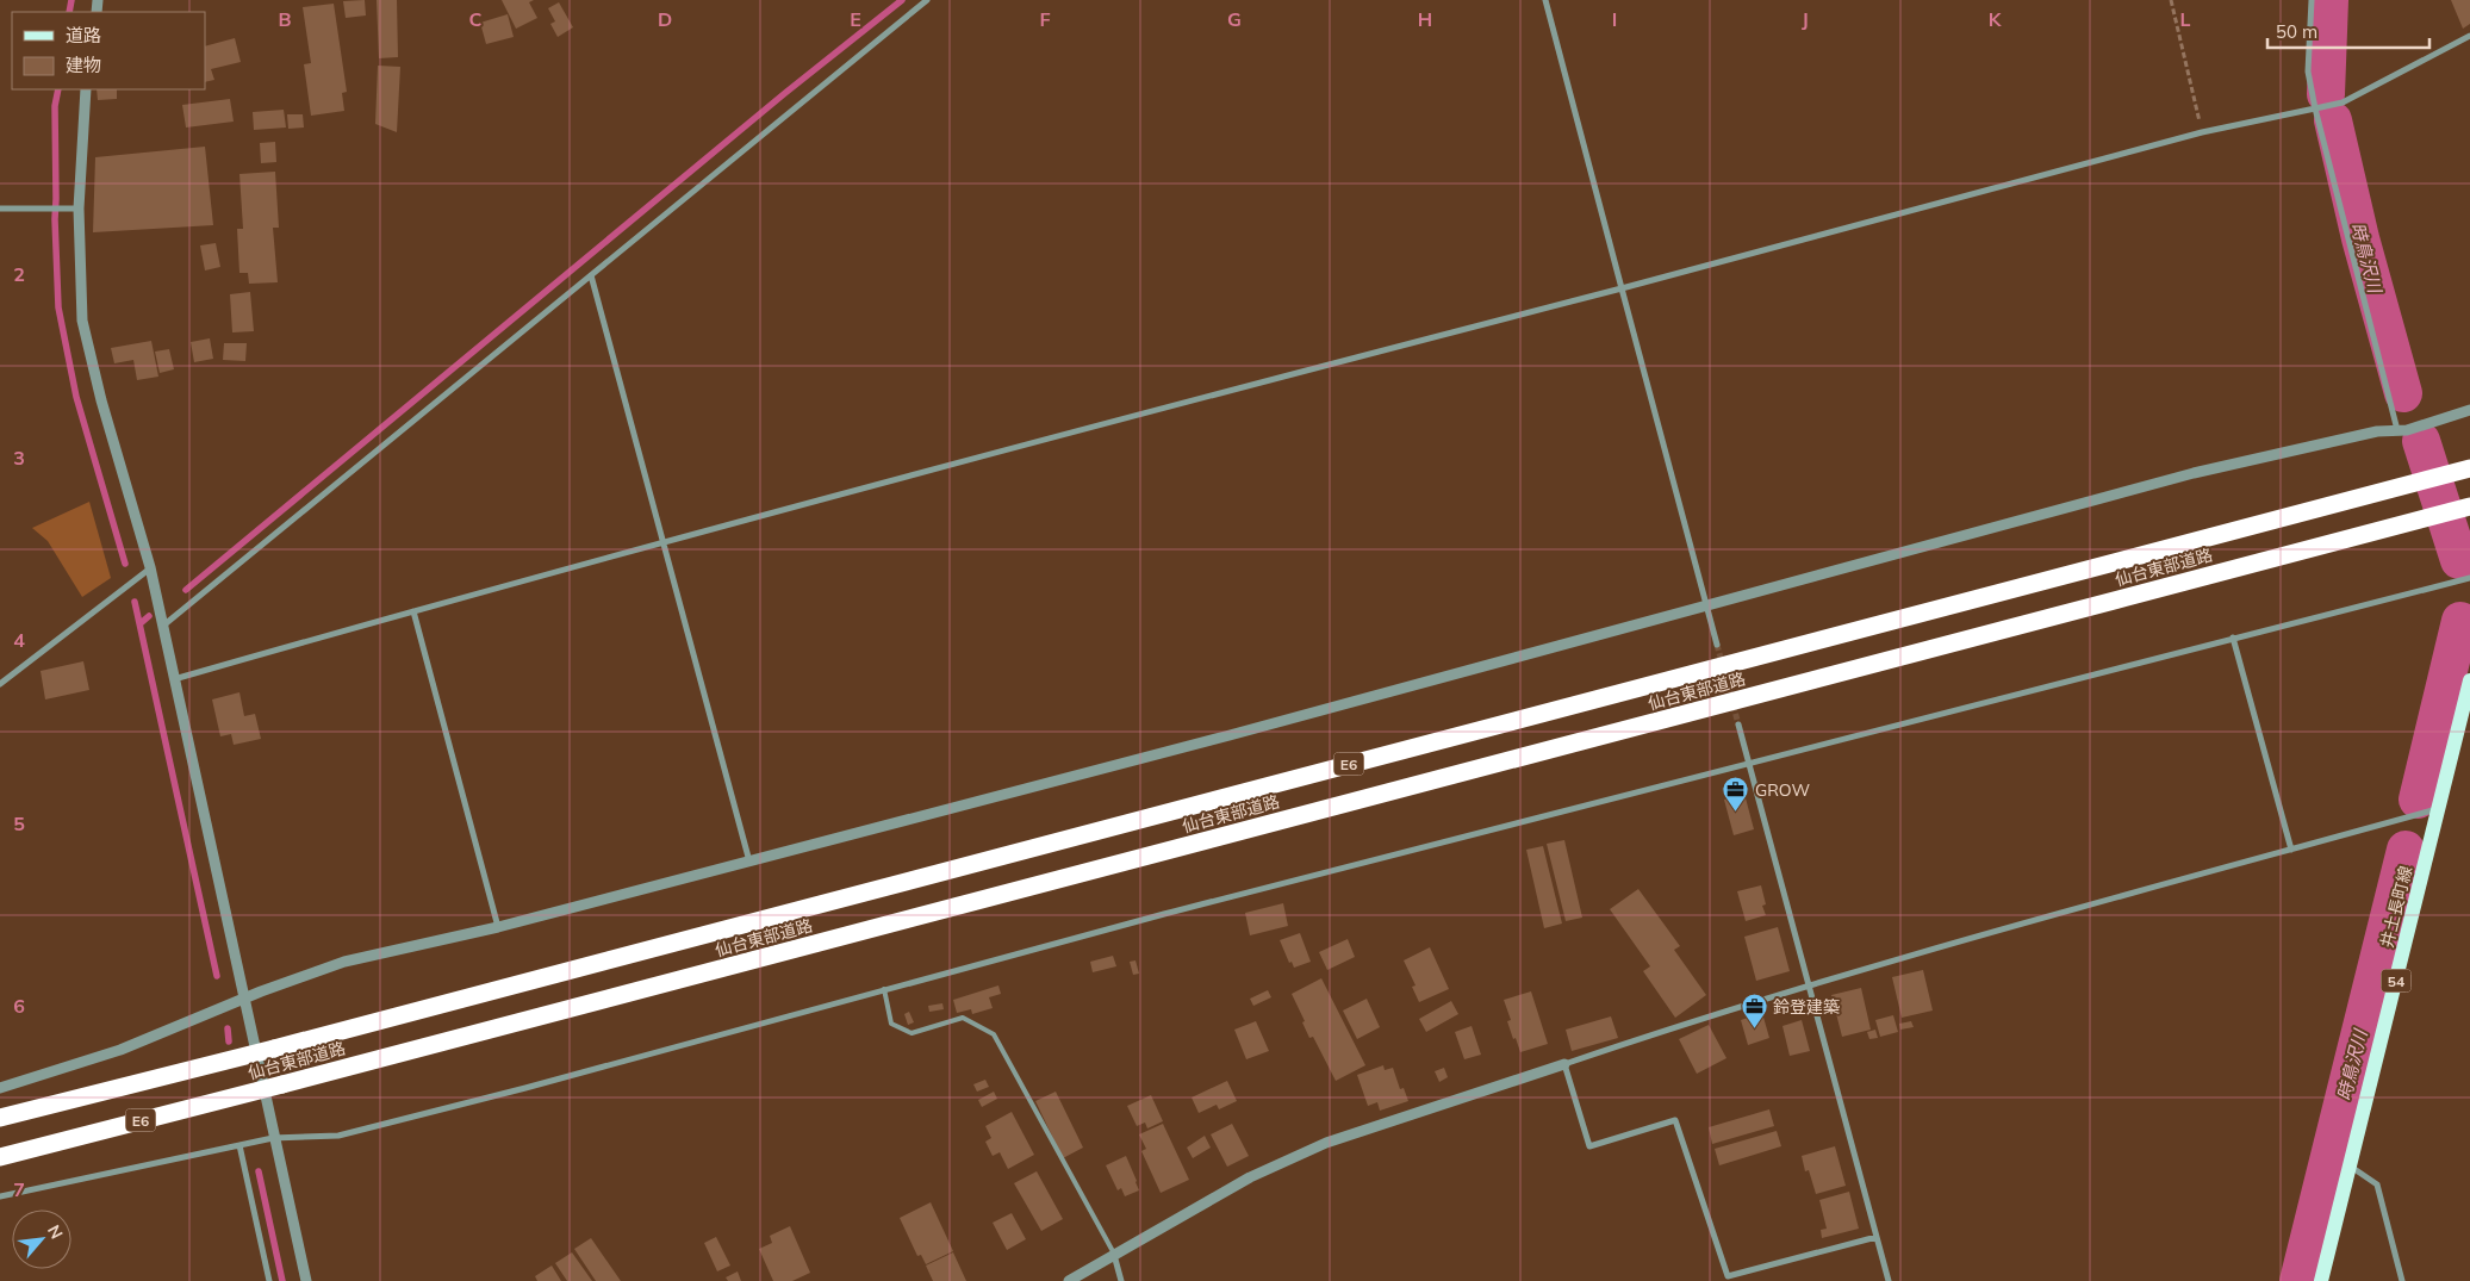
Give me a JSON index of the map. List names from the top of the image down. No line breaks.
{"streets":{"highway":["仙台東部道路","E6"],"main road":["井土長町線","54"]},"water":["時鳥沢川"],"places":{"office":["GROW","鈴登建築"]},"legend":["道路","建物"],"scale_bar":"50 m","north":"top right","grid":{"columns":["B","C","D","E","F","G","H","I","J","K","L"],"rows":["2","3","4","5","6","7"]}}
